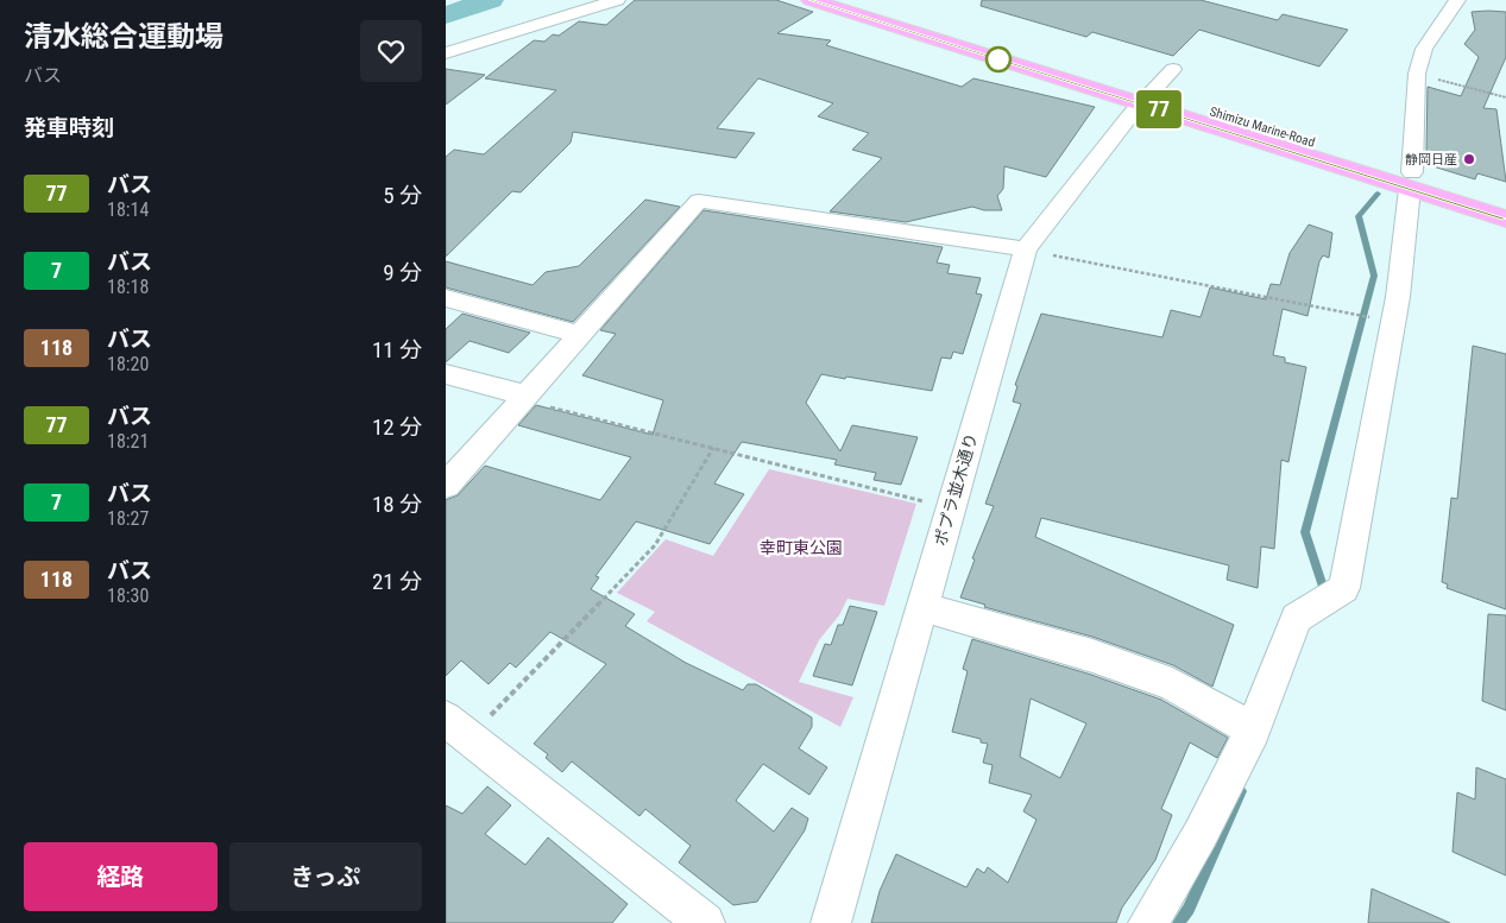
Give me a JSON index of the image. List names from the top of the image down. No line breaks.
{"streets":{"highway":["Shimizu Marine-Road"],"street":["ポプラ並木通り"]},"crossings":[["Shimizu Marine-Road","ポプラ並木通り"]],"parks":["幸町東公園"],"places":["静岡日産"],"lines":["bus line 77"],"page":{"heading":[["清水総合運動場","バス"],"発車時刻"],"on_map":"77","list":[{"mark":"77","name":"バス","note":"18:14","value":"5 分"},{"mark":"7","name":"バス","note":"18:18","value":"9 分"},{"mark":"118","name":"バス","note":"18:20","value":"11 分"},{"mark":"77","name":"バス","note":"18:21","value":"12 分"},{"mark":"7","name":"バス","note":"18:27","value":"18 分"},{"mark":"118","name":"バス","note":"18:30","value":"21 分"}],"buttons":["経路","きっぷ"]}}
